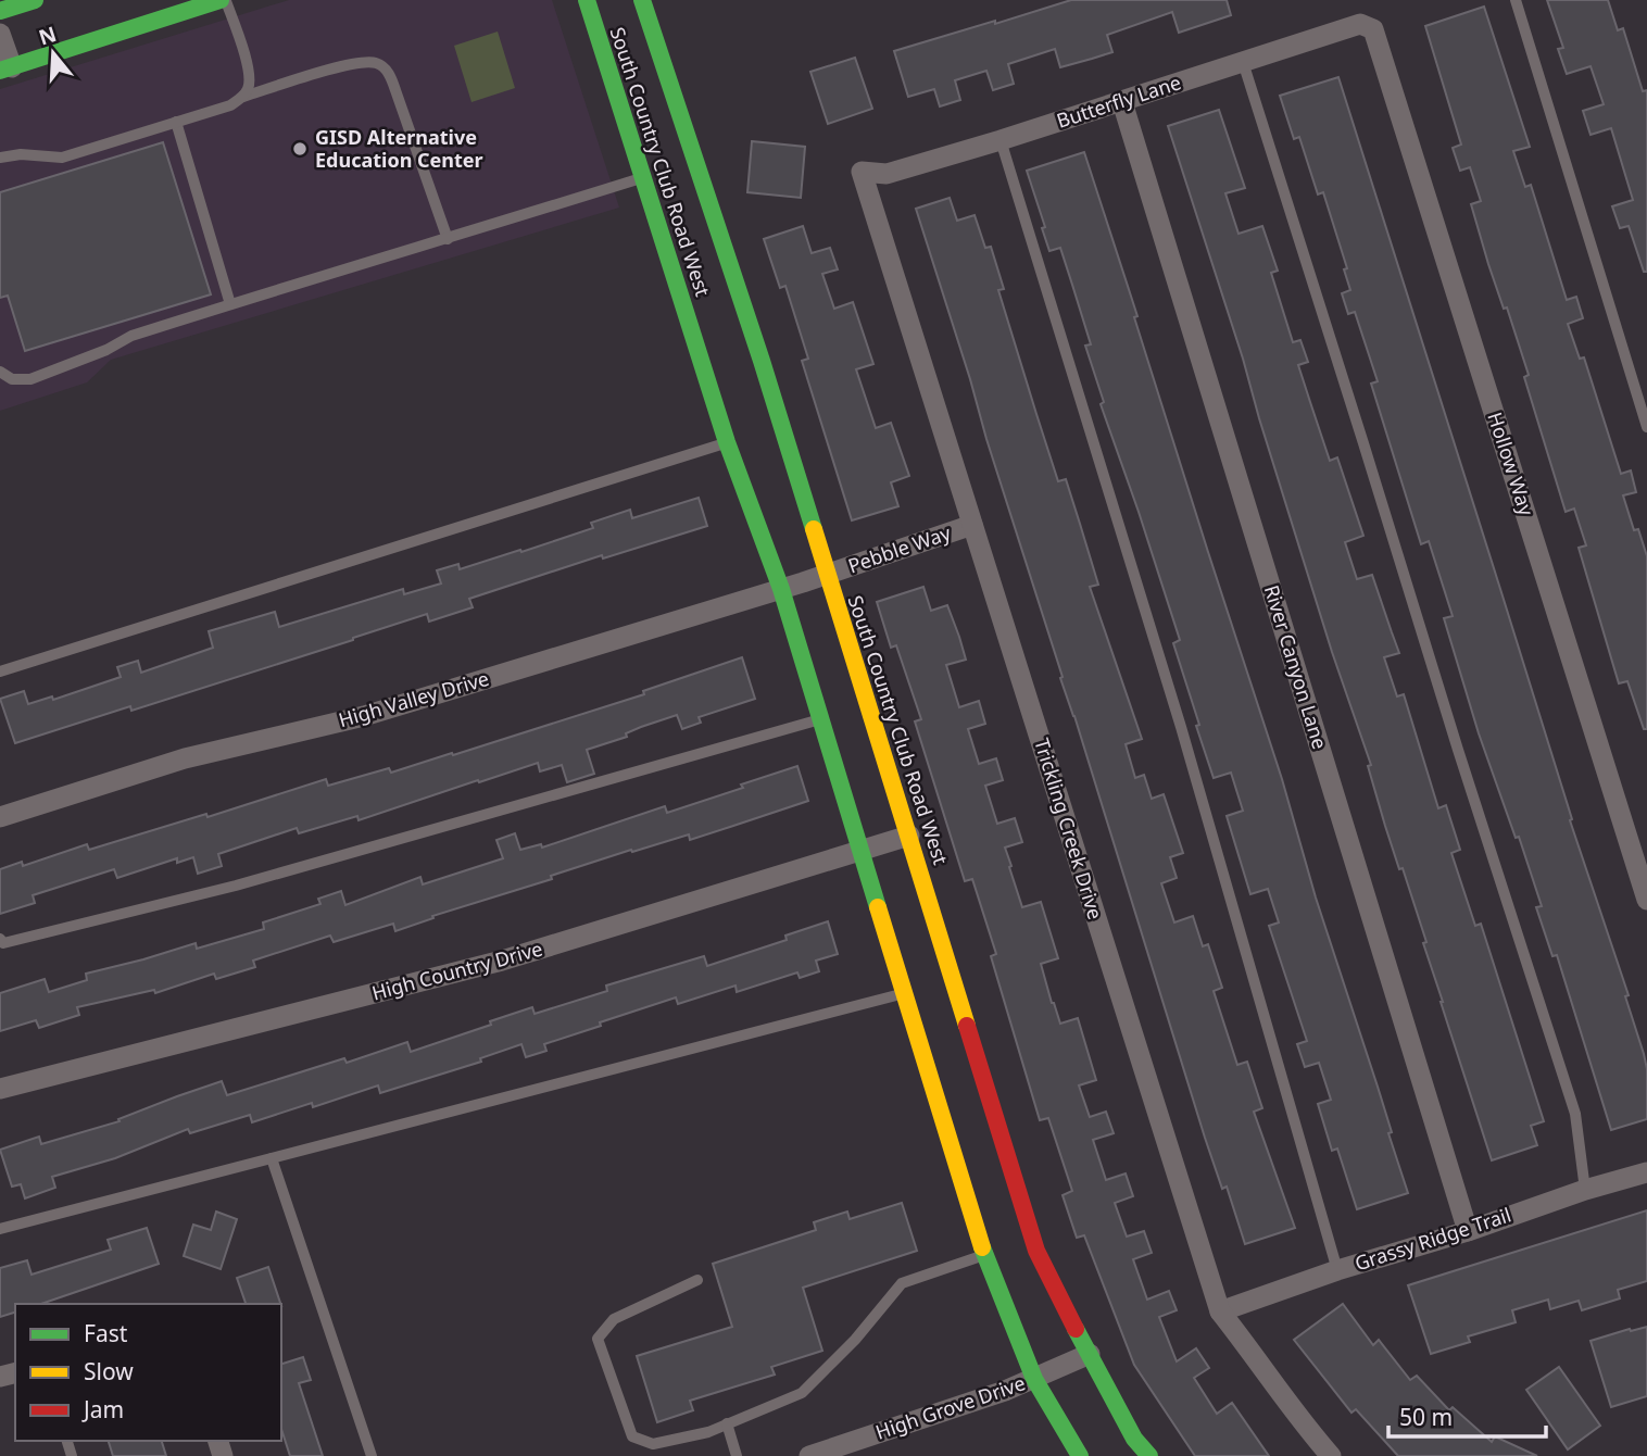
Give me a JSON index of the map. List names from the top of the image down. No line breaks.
{"streets":{"street":["Butterfly Lane","South Country Club Road West","Hollow Way","Pebble Way","River Canyon Lane","High Valley Drive","Trickling Creek Drive","High Country Drive","Grassy Ridge Trail","High Grove Drive"]},"crossings":[["Butterfly Lane","Hollow Way"],["Butterfly Lane","River Canyon Lane"],["Butterfly Lane","Trickling Creek Drive"],["South Country Club Road West","Pebble Way"],["South Country Club Road West","High Valley Drive"],["South Country Club Road West","High Country Drive"],["South Country Club Road West","High Grove Drive"],["Pebble Way","High Valley Drive"],["Pebble Way","Trickling Creek Drive"],["River Canyon Lane","Grassy Ridge Trail"],["Trickling Creek Drive","Grassy Ridge Trail"]],"places":["GISD Alternative Education Center"],"legend":["Fast","Slow","Jam"],"scale_bar":"50 m","north":"top"}
